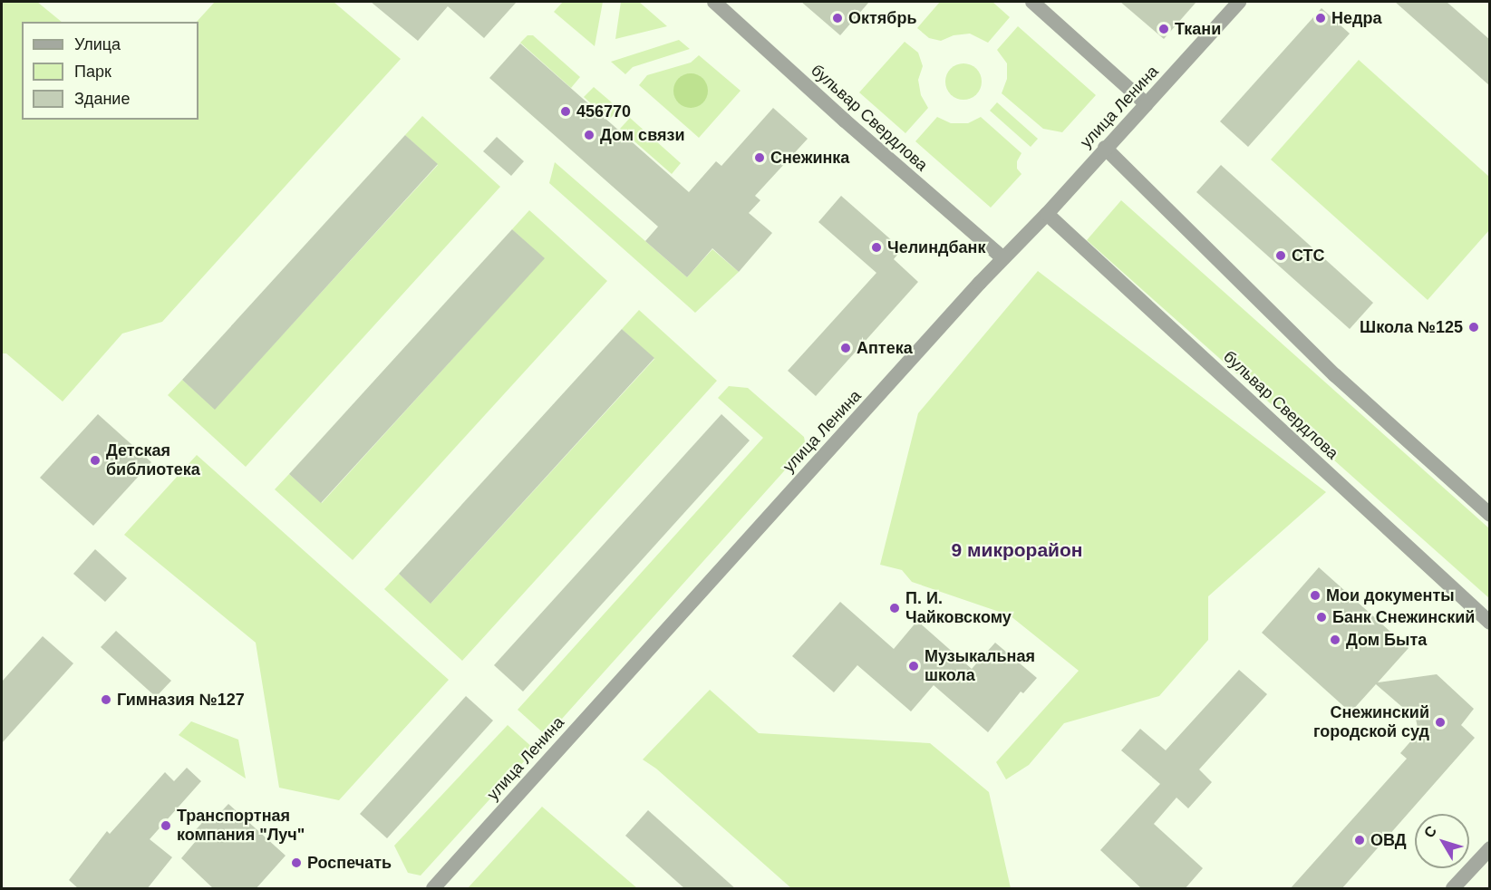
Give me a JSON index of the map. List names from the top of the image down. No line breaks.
{"streets":{"street":["улица Ленина","бульвар Свердлова"]},"crossings":[["улица Ленина","бульвар Свердлова"]],"districts":["9 микрорайон"],"places":["Октябрь","Недра","Ткани","456770","Дом связи","Снежинка","Челиндбанк","СТС","Школа №125","Аптека","Детская библиотека","Мои документы","П. И. Чайковскому","Банк Снежинский","Дом Быта","Музыкальная школа","Гимназия №127","Снежинский городской суд","Транспортная компания \"Луч\"","ОВД","Роспечать"],"legend":["Улица","Парк","Здание"],"north":"top left"}
